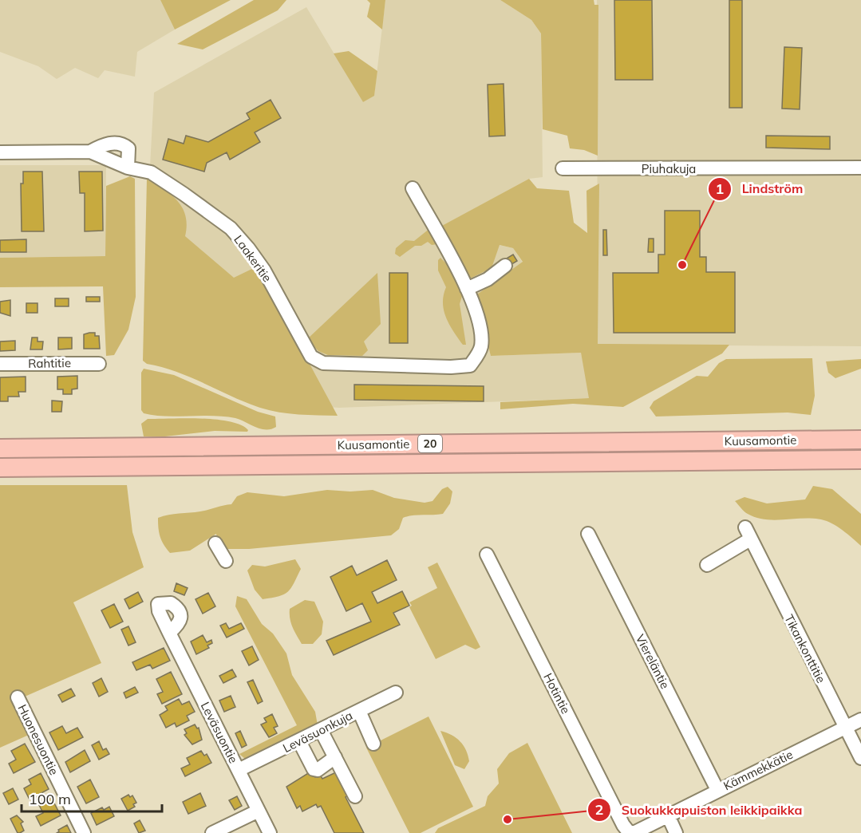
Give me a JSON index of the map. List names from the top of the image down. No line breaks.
{"streets":{"highway":["Kuusamontie","20"],"street":["Piuhakuja","Laakeritie","Rahtitie","Tikankonttitie","Viereläntie","Hotintie","Leväsuonkuja","Leväsuontie","Huonesuontie","Kämmekkätie"]},"crossings":[["Tikankonttitie","Kämmekkätie"],["Viereläntie","Kämmekkätie"],["Hotintie","Kämmekkätie"],["Leväsuonkuja","Leväsuontie"]],"places":["Lindström","Suokukkapuiston leikkipaikka"],"scale_bar":"100 m"}
